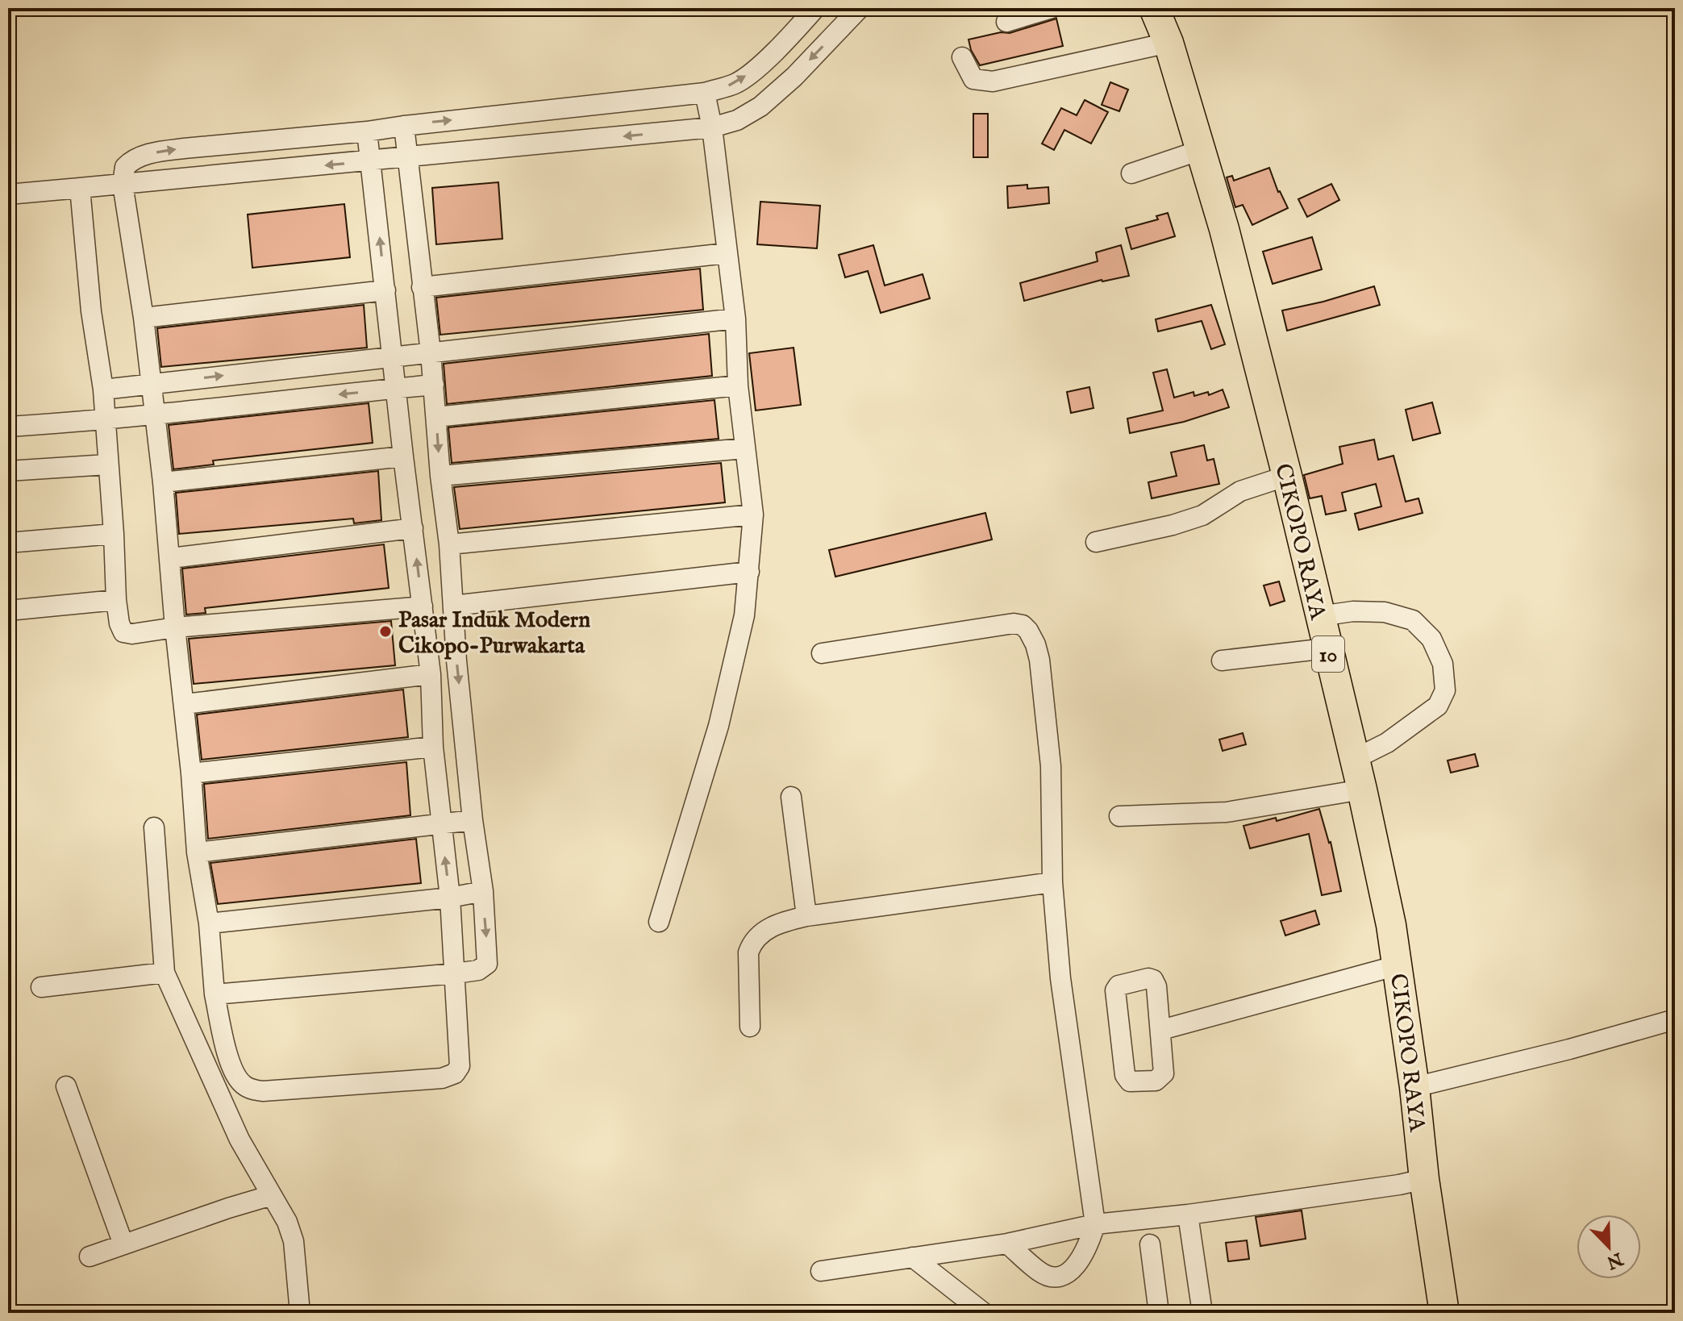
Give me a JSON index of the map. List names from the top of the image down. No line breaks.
{"streets":{"highway":["CIKOPO RAYA","10"]},"places":["Pasar Induk Modern Cikopo-Purwakarta"],"north":"bottom right"}
